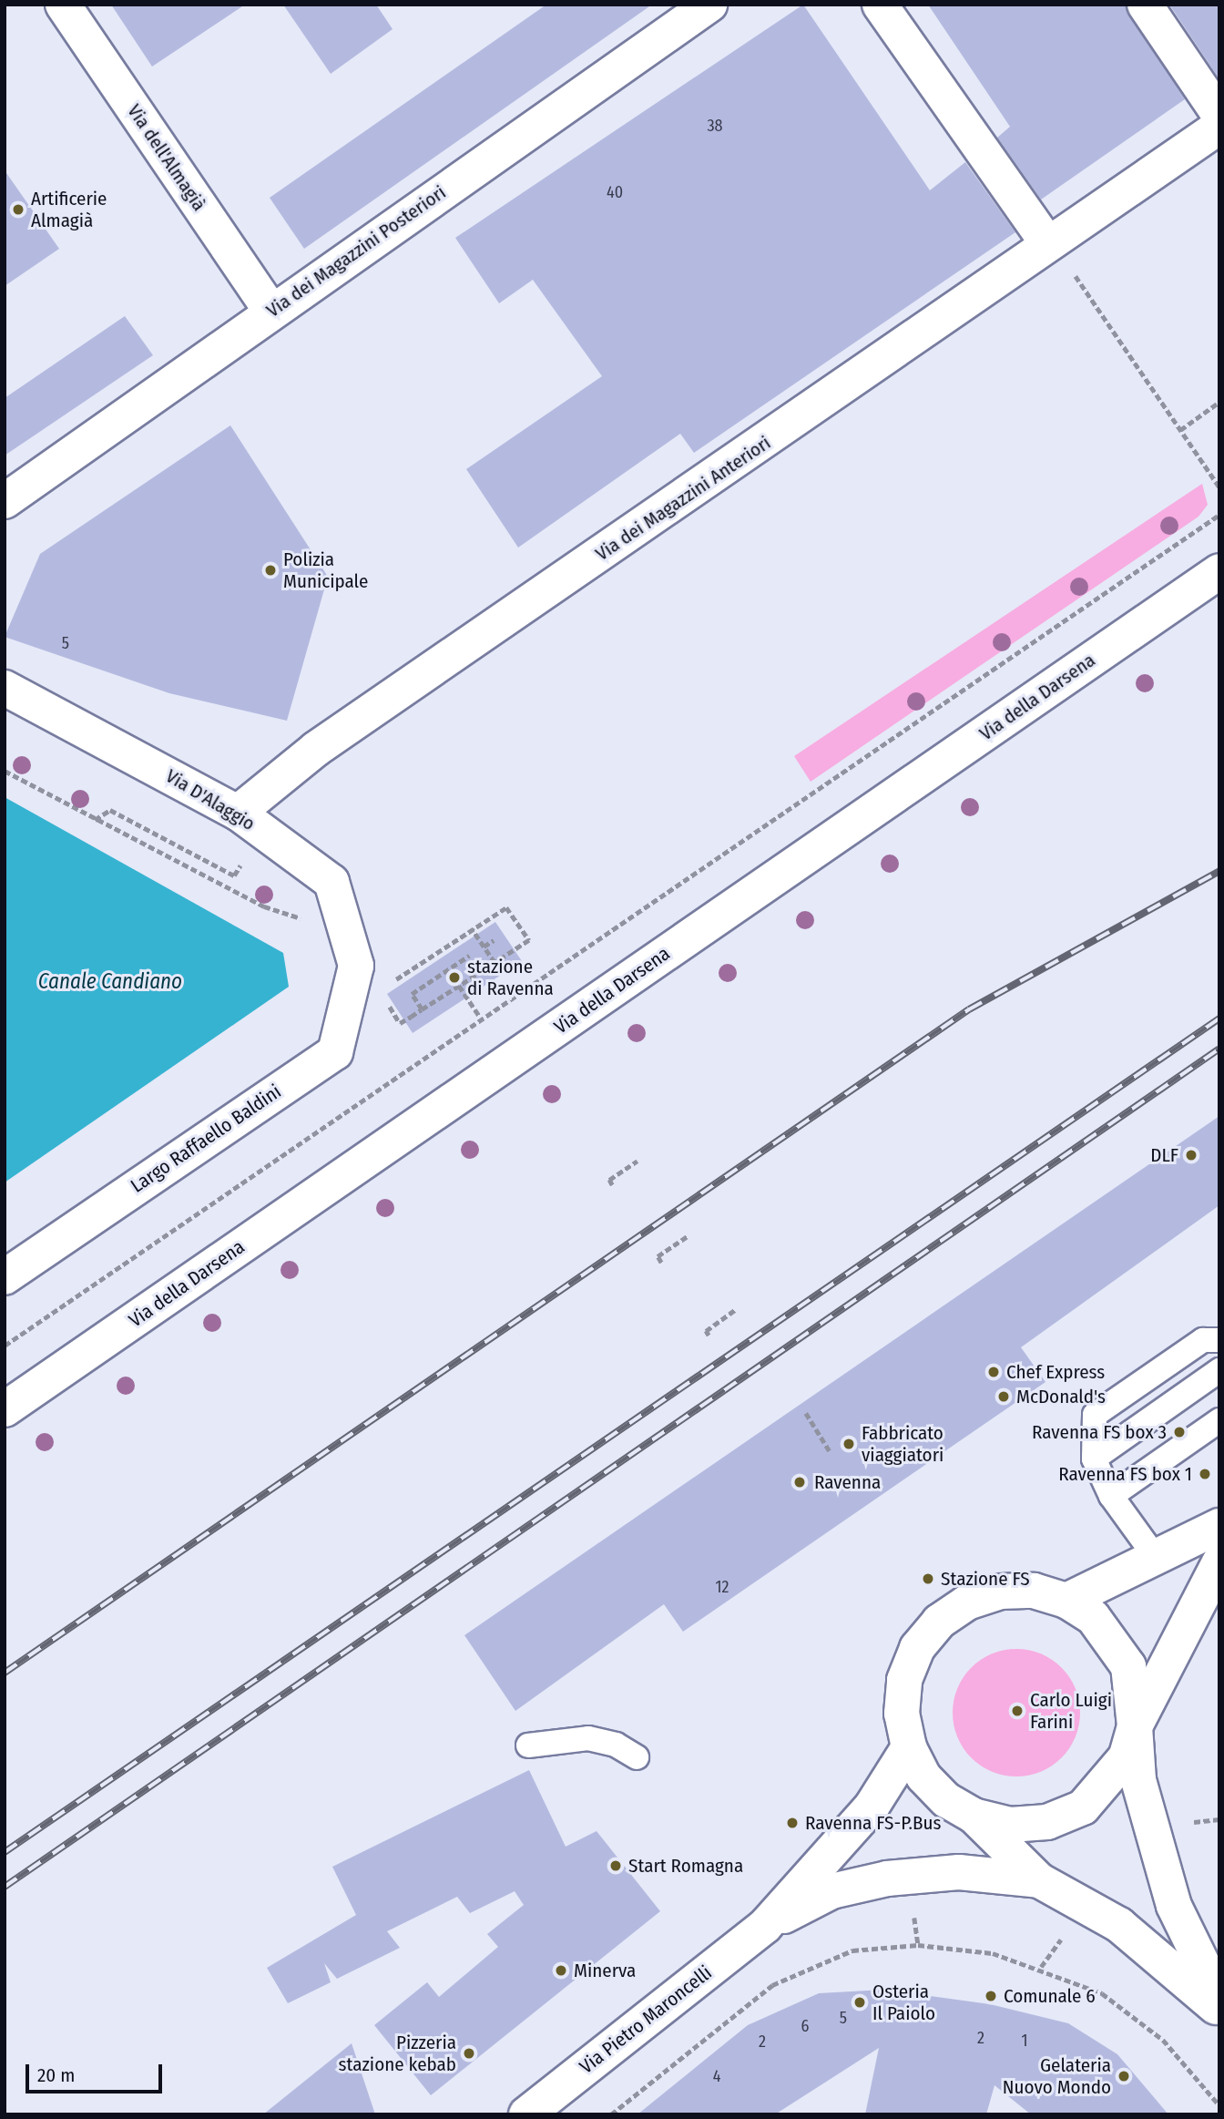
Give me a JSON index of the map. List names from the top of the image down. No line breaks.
{"streets":{"street":["Via dell'Almagià","Via dei Magazzini Posteriori","Via dei Magazzini Anteriori","Via della Darsena","Via D'Alaggio","Largo Raffaello Baldini","Via Pietro Maroncelli"]},"crossings":[["Via dell'Almagià","Via dei Magazzini Posteriori"],["Via dei Magazzini Anteriori","Via D'Alaggio"],["Via D'Alaggio","Largo Raffaello Baldini"]],"water":["Canale Candiano"],"places":["Artificerie Almagià","Polizia Municipale","stazione di Ravenna","DLF","Chef Express","McDonald's","Ravenna FS box 3","Fabbricato viaggiatori","Ravenna FS box 1","Ravenna","Stazione FS","Carlo Luigi Farini","Ravenna FS-P.Bus","Start Romagna","Minerva","Comunale 6","Osteria Il Paiolo","Pizzeria stazione kebab","Gelateria Nuovo Mondo"],"house_numbers":["38","40","5","12","5","6","2","1","2","4"],"scale_bar":"20 m"}
